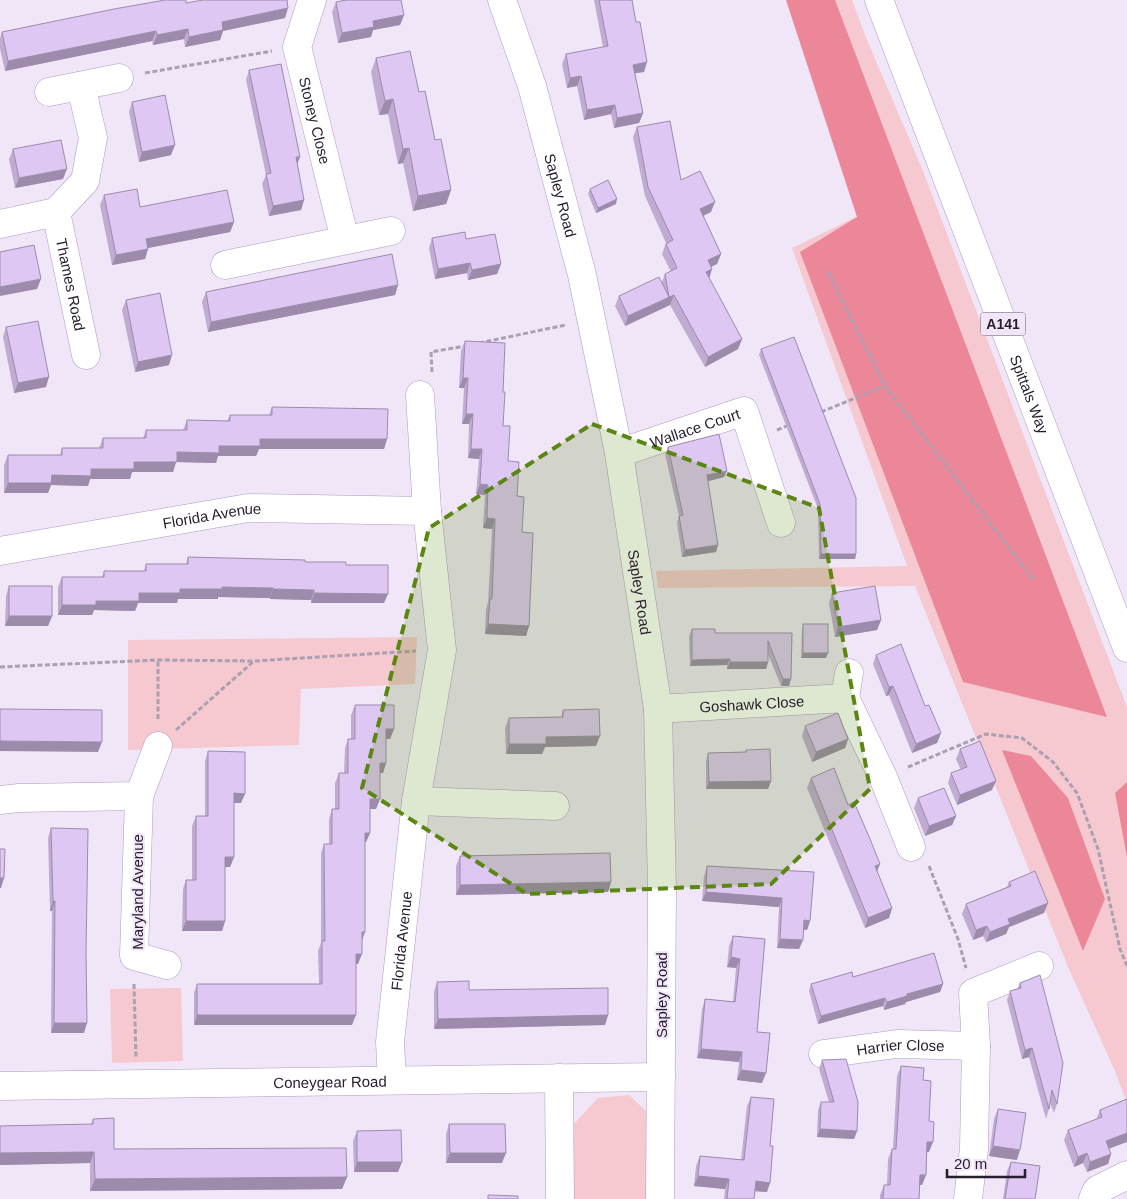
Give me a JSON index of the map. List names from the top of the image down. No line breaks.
{"streets":{"main road":["Stoney Close","Sapley Road","Thames Road","A141","Spittals Way","Wallace Court","Florida Avenue","Goshawk Close","Maryland Avenue","Harrier Close","Coneygear Road"]},"crossings":[["Sapley Road","Wallace Court"],["Sapley Road","Goshawk Close"],["Sapley Road","Coneygear Road"],["Florida Avenue","Coneygear Road"]],"scale_bar":"20 m"}
